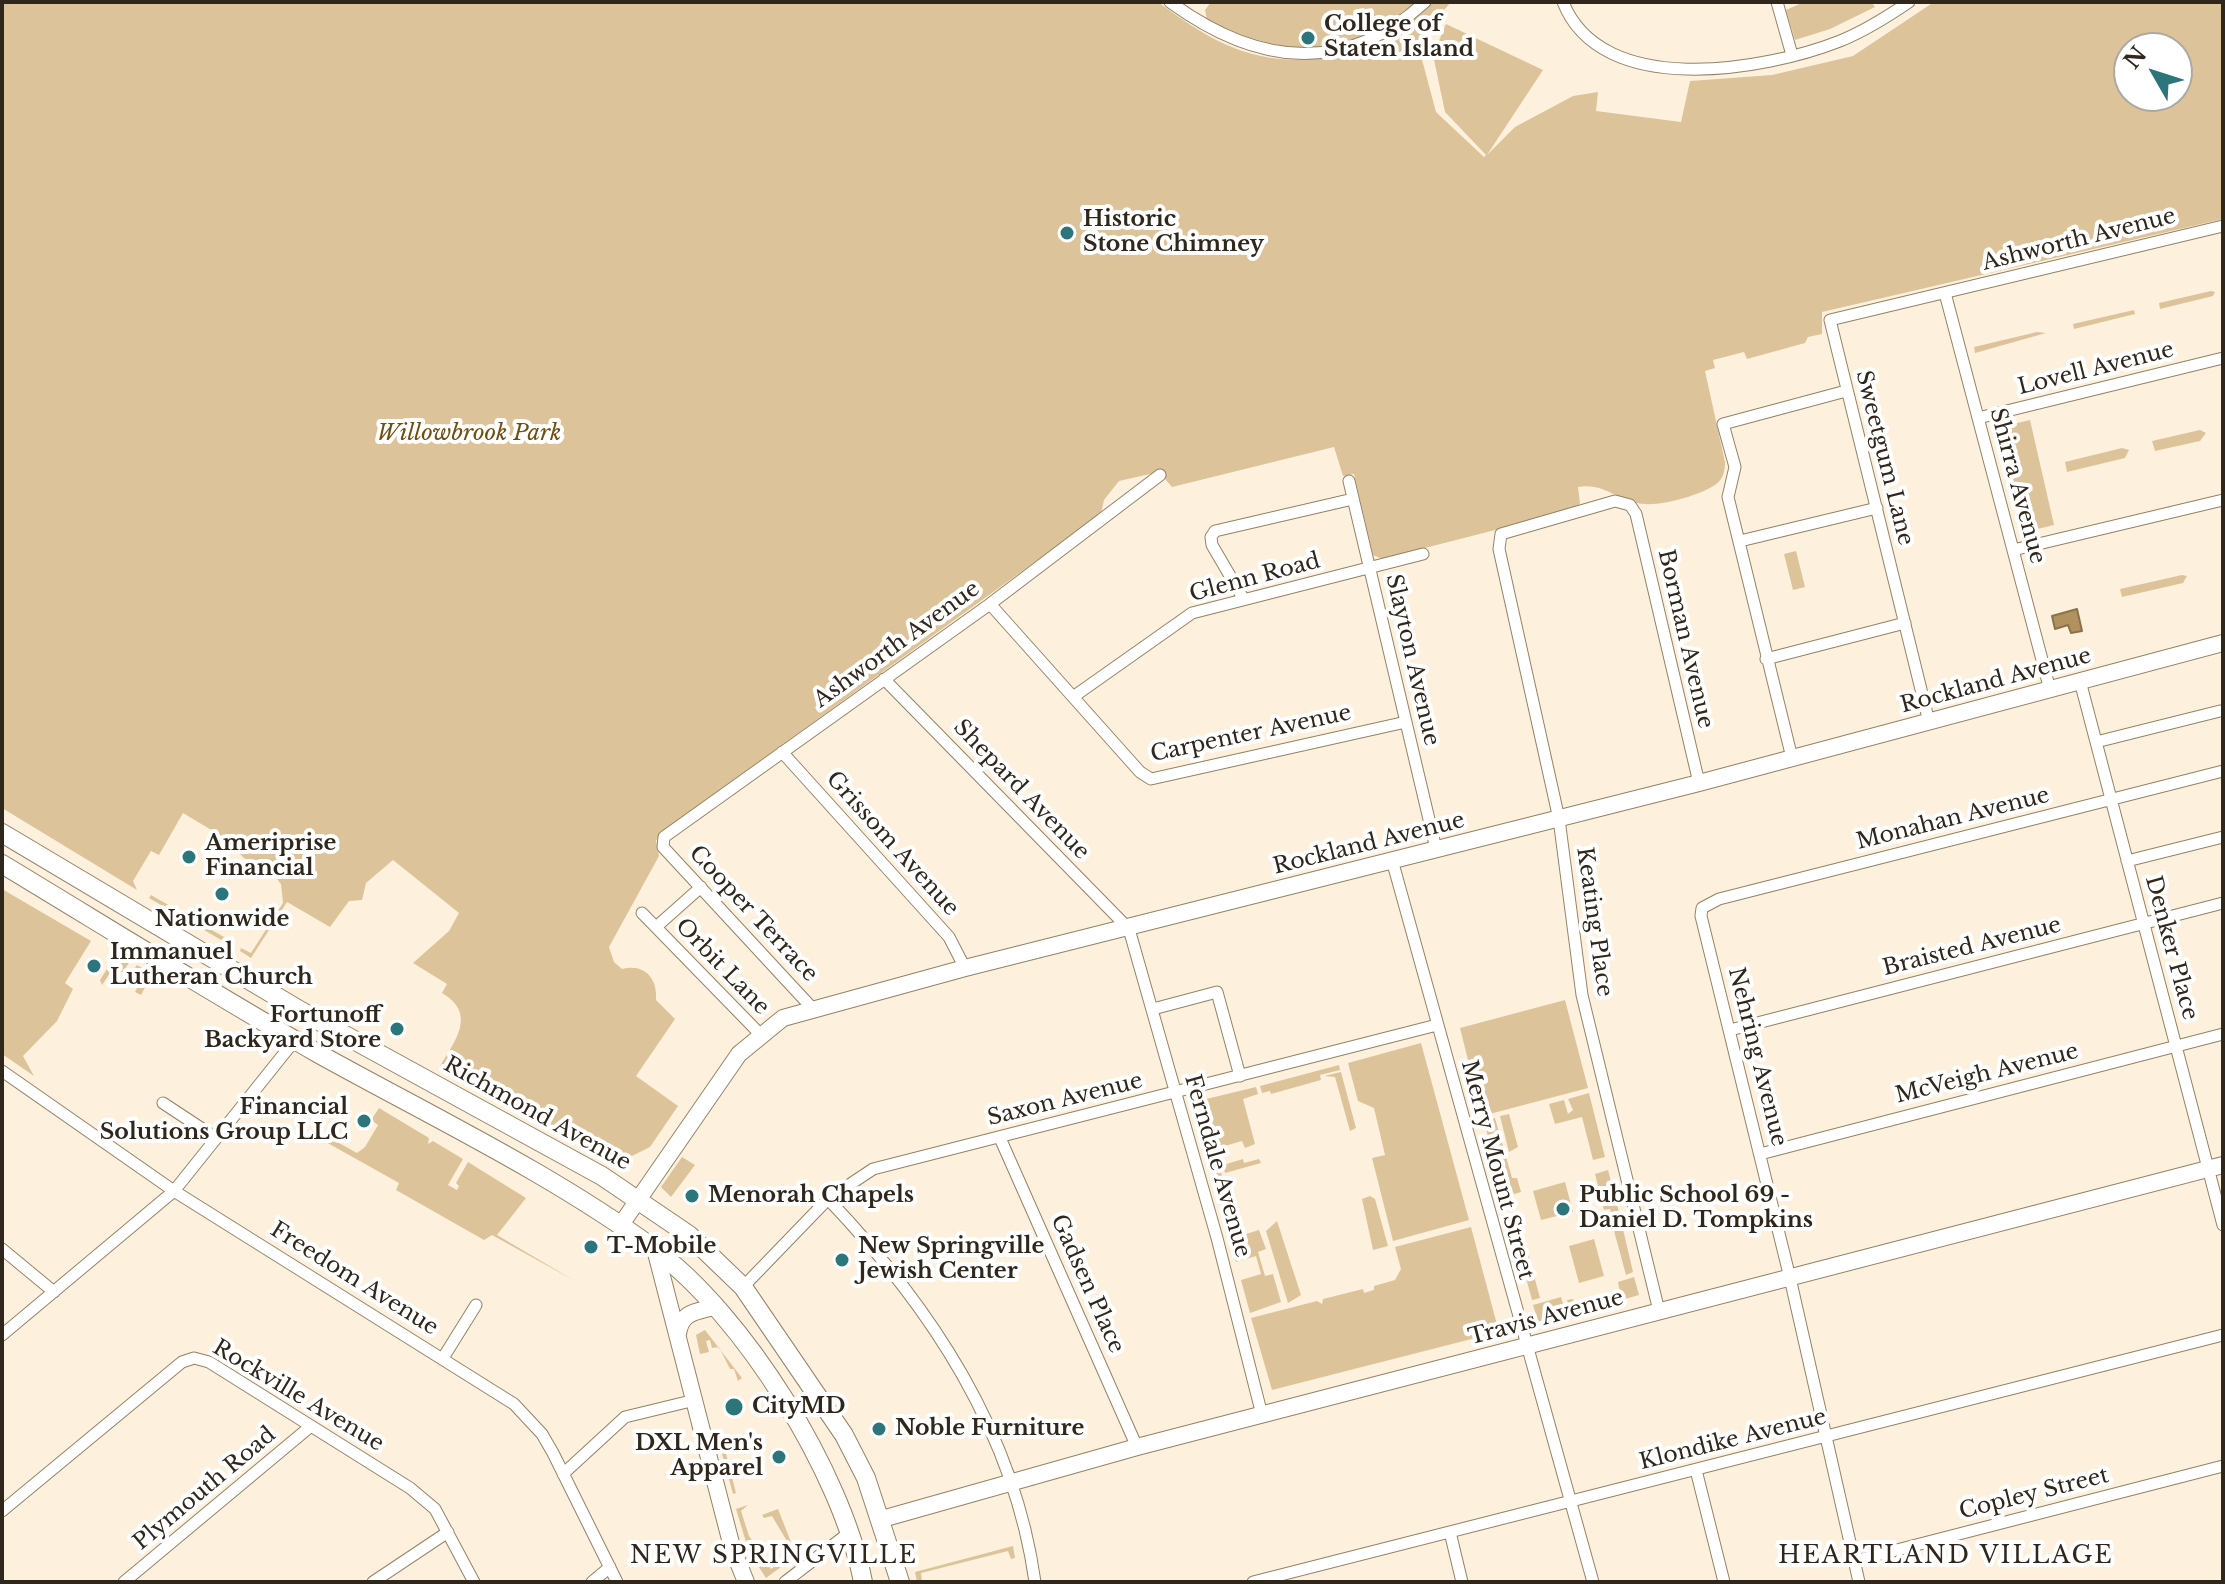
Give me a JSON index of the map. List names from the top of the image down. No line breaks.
{"streets":{"main road":["Richmond Avenue"],"street":["Ashworth Avenue","Lovell Avenue","Sweetgum Lane","Shirra Avenue","Glenn Road","Borman Avenue","Slayton Avenue","Rockland Avenue","Carpenter Avenue","Shepard Avenue","Monahan Avenue","Grissom Avenue","Cooper Terrace","Keating Place","Braisted Avenue","Denker Place","Orbit Lane","Nehring Avenue","McVeigh Avenue","Saxon Avenue","Ferndale Avenue","Merry Mount Street","Freedom Avenue","Gadsen Place","Travis Avenue","Rockville Avenue","Klondike Avenue","Plymouth Road","Copley Street"]},"crossings":[["Ashworth Avenue","Sweetgum Lane"],["Ashworth Avenue","Shirra Avenue"],["Ashworth Avenue","Carpenter Avenue"],["Ashworth Avenue","Shepard Avenue"],["Ashworth Avenue","Grissom Avenue"],["Ashworth Avenue","Cooper Terrace"],["Lovell Avenue","Shirra Avenue"],["Sweetgum Lane","Shirra Avenue"],["Sweetgum Lane","Rockland Avenue"],["Shirra Avenue","Rockland Avenue"],["Glenn Road","Slayton Avenue"],["Glenn Road","Carpenter Avenue"],["Borman Avenue","Rockland Avenue"],["Borman Avenue","Keating Place"],["Slayton Avenue","Rockland Avenue"],["Slayton Avenue","Carpenter Avenue"],["Rockland Avenue","Shepard Avenue"],["Rockland Avenue","Grissom Avenue"],["Rockland Avenue","Cooper Terrace"],["Rockland Avenue","Keating Place"],["Rockland Avenue","Denker Place"],["Rockland Avenue","Orbit Lane"],["Rockland Avenue","Richmond Avenue"],["Rockland Avenue","Ferndale Avenue"],["Rockland Avenue","Merry Mount Street"],["Shepard Avenue","Ferndale Avenue"],["Monahan Avenue","Denker Place"],["Monahan Avenue","Nehring Avenue"],["Cooper Terrace","Orbit Lane"],["Keating Place","Travis Avenue"],["Braisted Avenue","Denker Place"],["Braisted Avenue","Nehring Avenue"],["Denker Place","McVeigh Avenue"],["Denker Place","Travis Avenue"],["Nehring Avenue","McVeigh Avenue"],["Nehring Avenue","Travis Avenue"],["Nehring Avenue","Klondike Avenue"],["Nehring Avenue","Copley Street"],["Saxon Avenue","Richmond Avenue"],["Saxon Avenue","Ferndale Avenue"],["Saxon Avenue","Merry Mount Street"],["Saxon Avenue","Gadsen Place"],["Richmond Avenue","Travis Avenue"],["Ferndale Avenue","Travis Avenue"],["Merry Mount Street","Travis Avenue"],["Merry Mount Street","Klondike Avenue"],["Gadsen Place","Travis Avenue"],["Rockville Avenue","Plymouth Road"]],"districts":["NEW SPRINGVILLE","HEARTLAND VILLAGE"],"parks":["Willowbrook Park"],"places":["College of Staten Island","Historic Stone Chimney","Ameriprise Financial","Nationwide","Immanuel Lutheran Church","Fortunoff Backyard Store","Financial Solutions Group LLC","Menorah Chapels","Public School 69 - Daniel D. Tompkins","T-Mobile","New Springville Jewish Center","CityMD","Noble Furniture","DXL Men's Apparel"],"north":"top left"}
